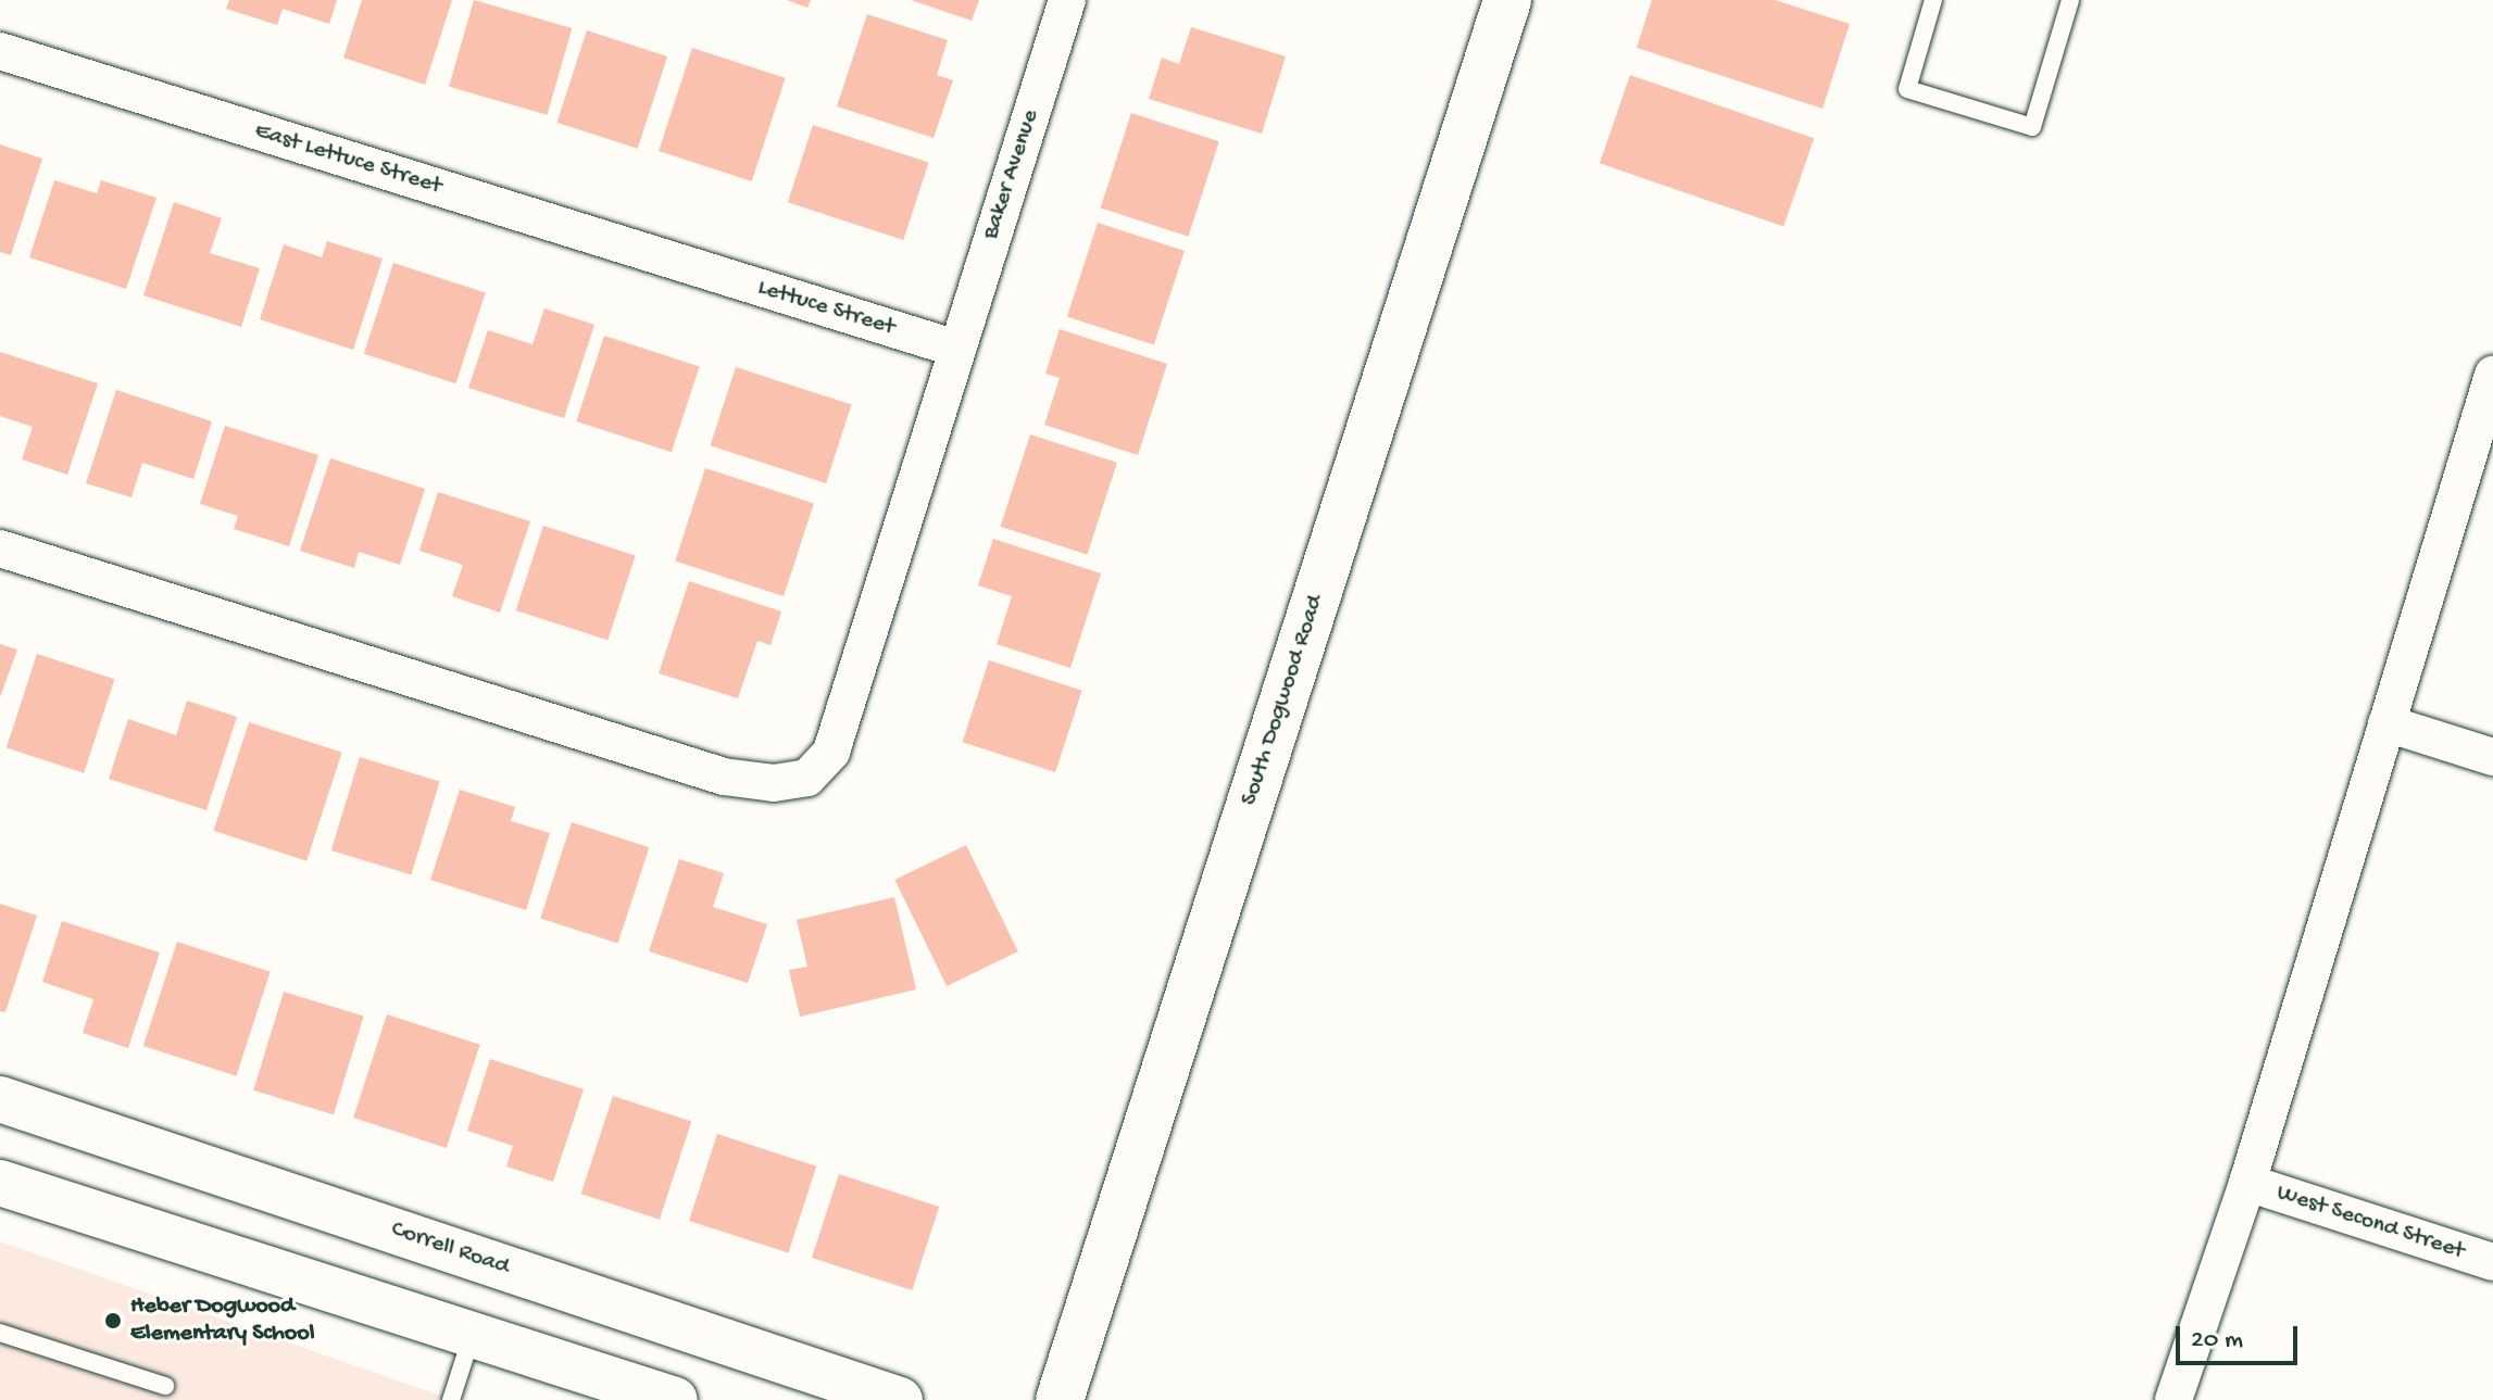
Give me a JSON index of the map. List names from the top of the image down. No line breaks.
{"streets":{"main road":["South Dogwood Road"],"street":["East Lettuce Street","Baker Avenue","Lettuce Street","West Second Street","Correll Road"]},"crossings":[["East Lettuce Street","Lettuce Street"],["Baker Avenue","Lettuce Street"]],"places":["Heber Dogwood Elementary School"],"scale_bar":"20 m"}
